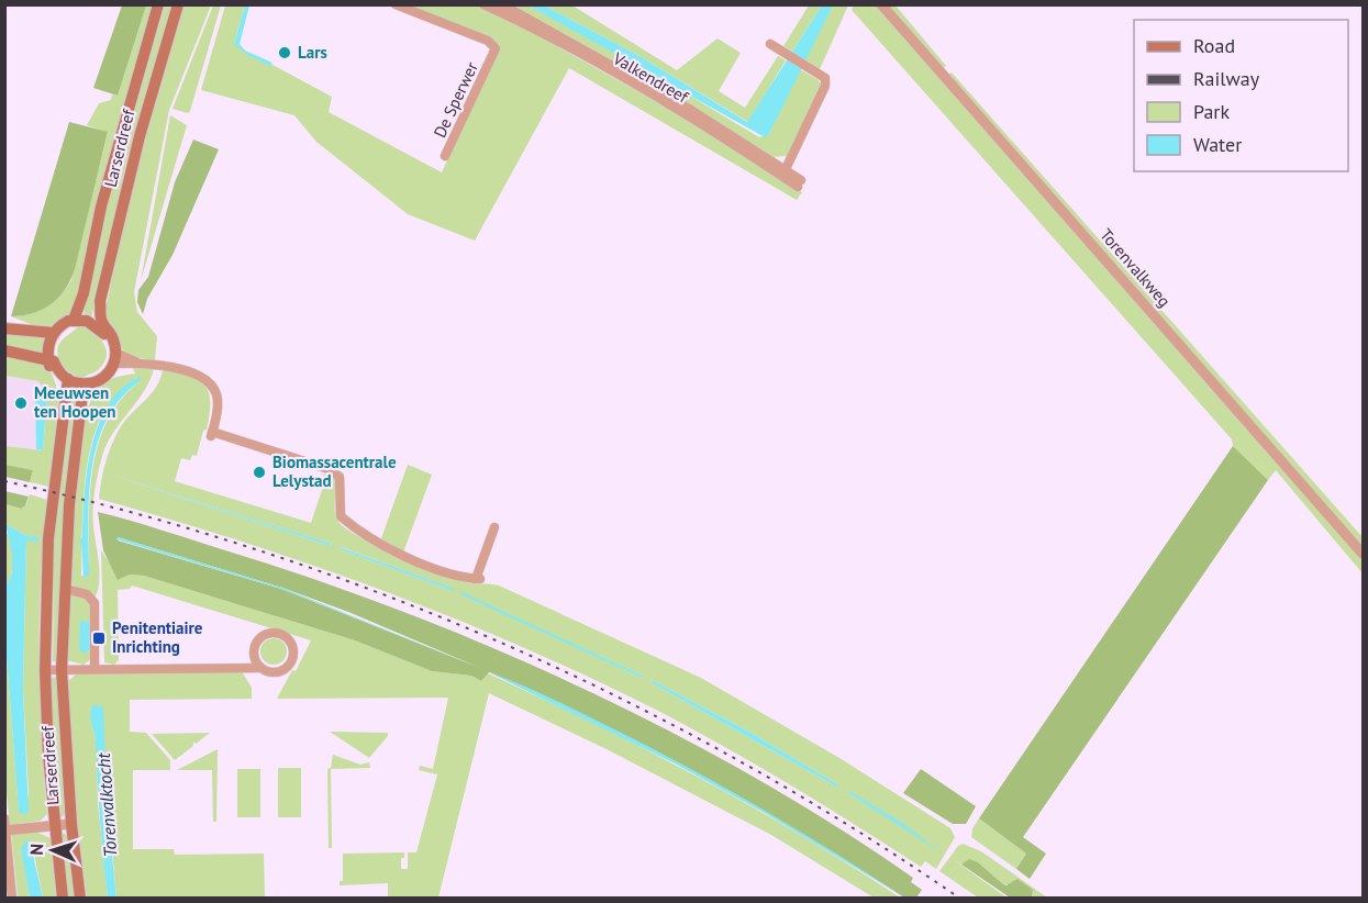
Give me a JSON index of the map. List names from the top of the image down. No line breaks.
{"streets":{"main road":["Larserdreef"],"street":["Valkendreef","De Sperwer","Torenvalkweg"]},"water":["Torenvalktocht"],"places":{"other":["Lars","Meeuwsen ten Hoopen","Biomassacentrale Lelystad"],"transit":["Penitentiaire Inrichting"]},"legend":["Road","Railway","Park","Water"],"north":"left"}
